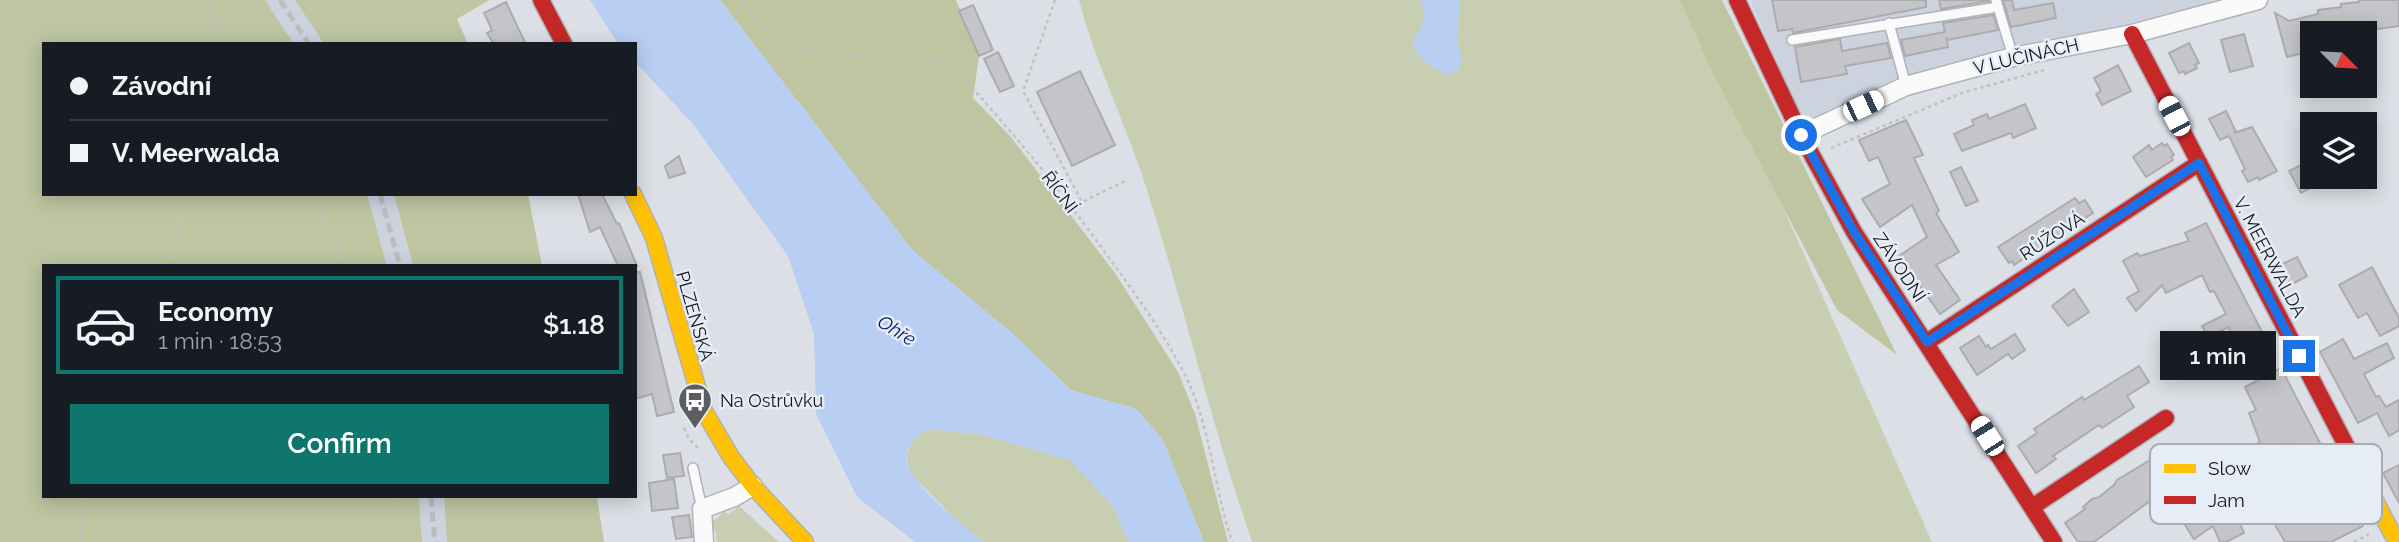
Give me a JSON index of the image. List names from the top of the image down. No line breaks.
{"streets":{"street":["V LUČINÁCH","RŮŽOVÁ","V. MEERWALDA","ZÁVODNÍ","PLZEŇSKÁ"],"path":["ŘÍČNÍ"]},"crossings":[["V LUČINÁCH","V. MEERWALDA"],["V LUČINÁCH","ZÁVODNÍ"],["RŮŽOVÁ","V. MEERWALDA"],["RŮŽOVÁ","ZÁVODNÍ"]],"water":["Ohře"],"places":{"bus stop":["Na Ostrůvku"]},"legend":["Slow","Jam"],"north":"bottom right","page":{"banner":["Závodní","V. Meerwalda"],"list":[{"name":"Economy","note":"1 min · 18:53","value":"$1.18"}],"bubble":"1 min","buttons":"Confirm"}}
